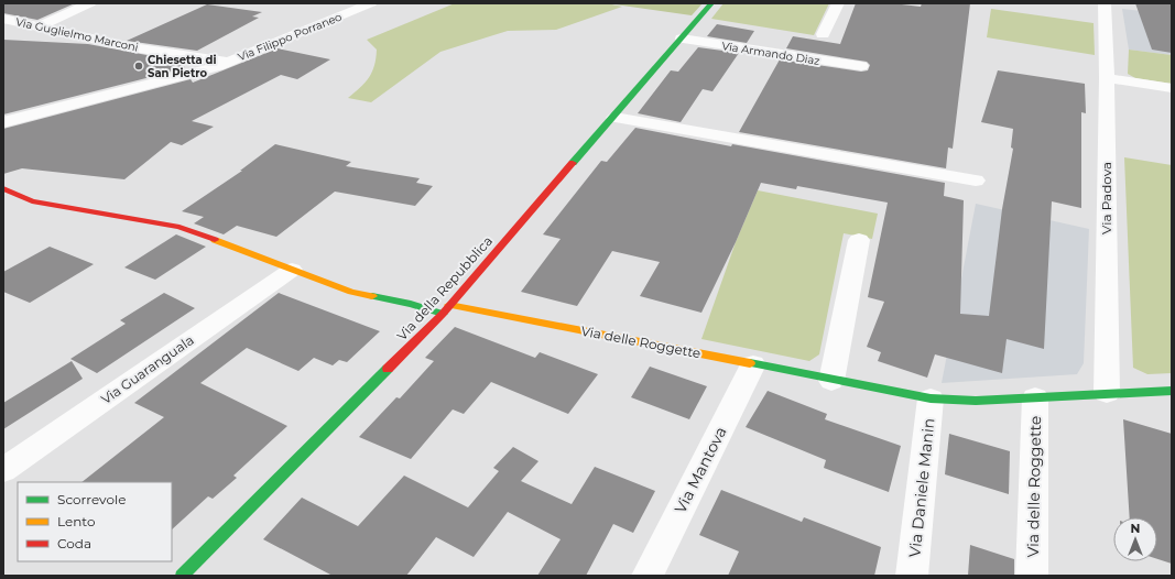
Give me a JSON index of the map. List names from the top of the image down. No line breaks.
{"streets":{"street":["Via Guglielmo Marconi","Via Filippo Porraneo","Via Armando Diaz","Via Padova","Via della Repubblica","Via delle Roggette","Via Guaranguala","Via Mantova","Via Daniele Manin"]},"crossings":[["Via Guglielmo Marconi","Via Filippo Porraneo"],["Via Armando Diaz","Via della Repubblica"],["Via Padova","Via delle Roggette"],["Via della Repubblica","Via delle Roggette"],["Via delle Roggette","Via Mantova"],["Via delle Roggette","Via Daniele Manin"]],"places":["Chiesetta di San Pietro"],"legend":["Scorrevole","Lento","Coda"],"north":"top"}
